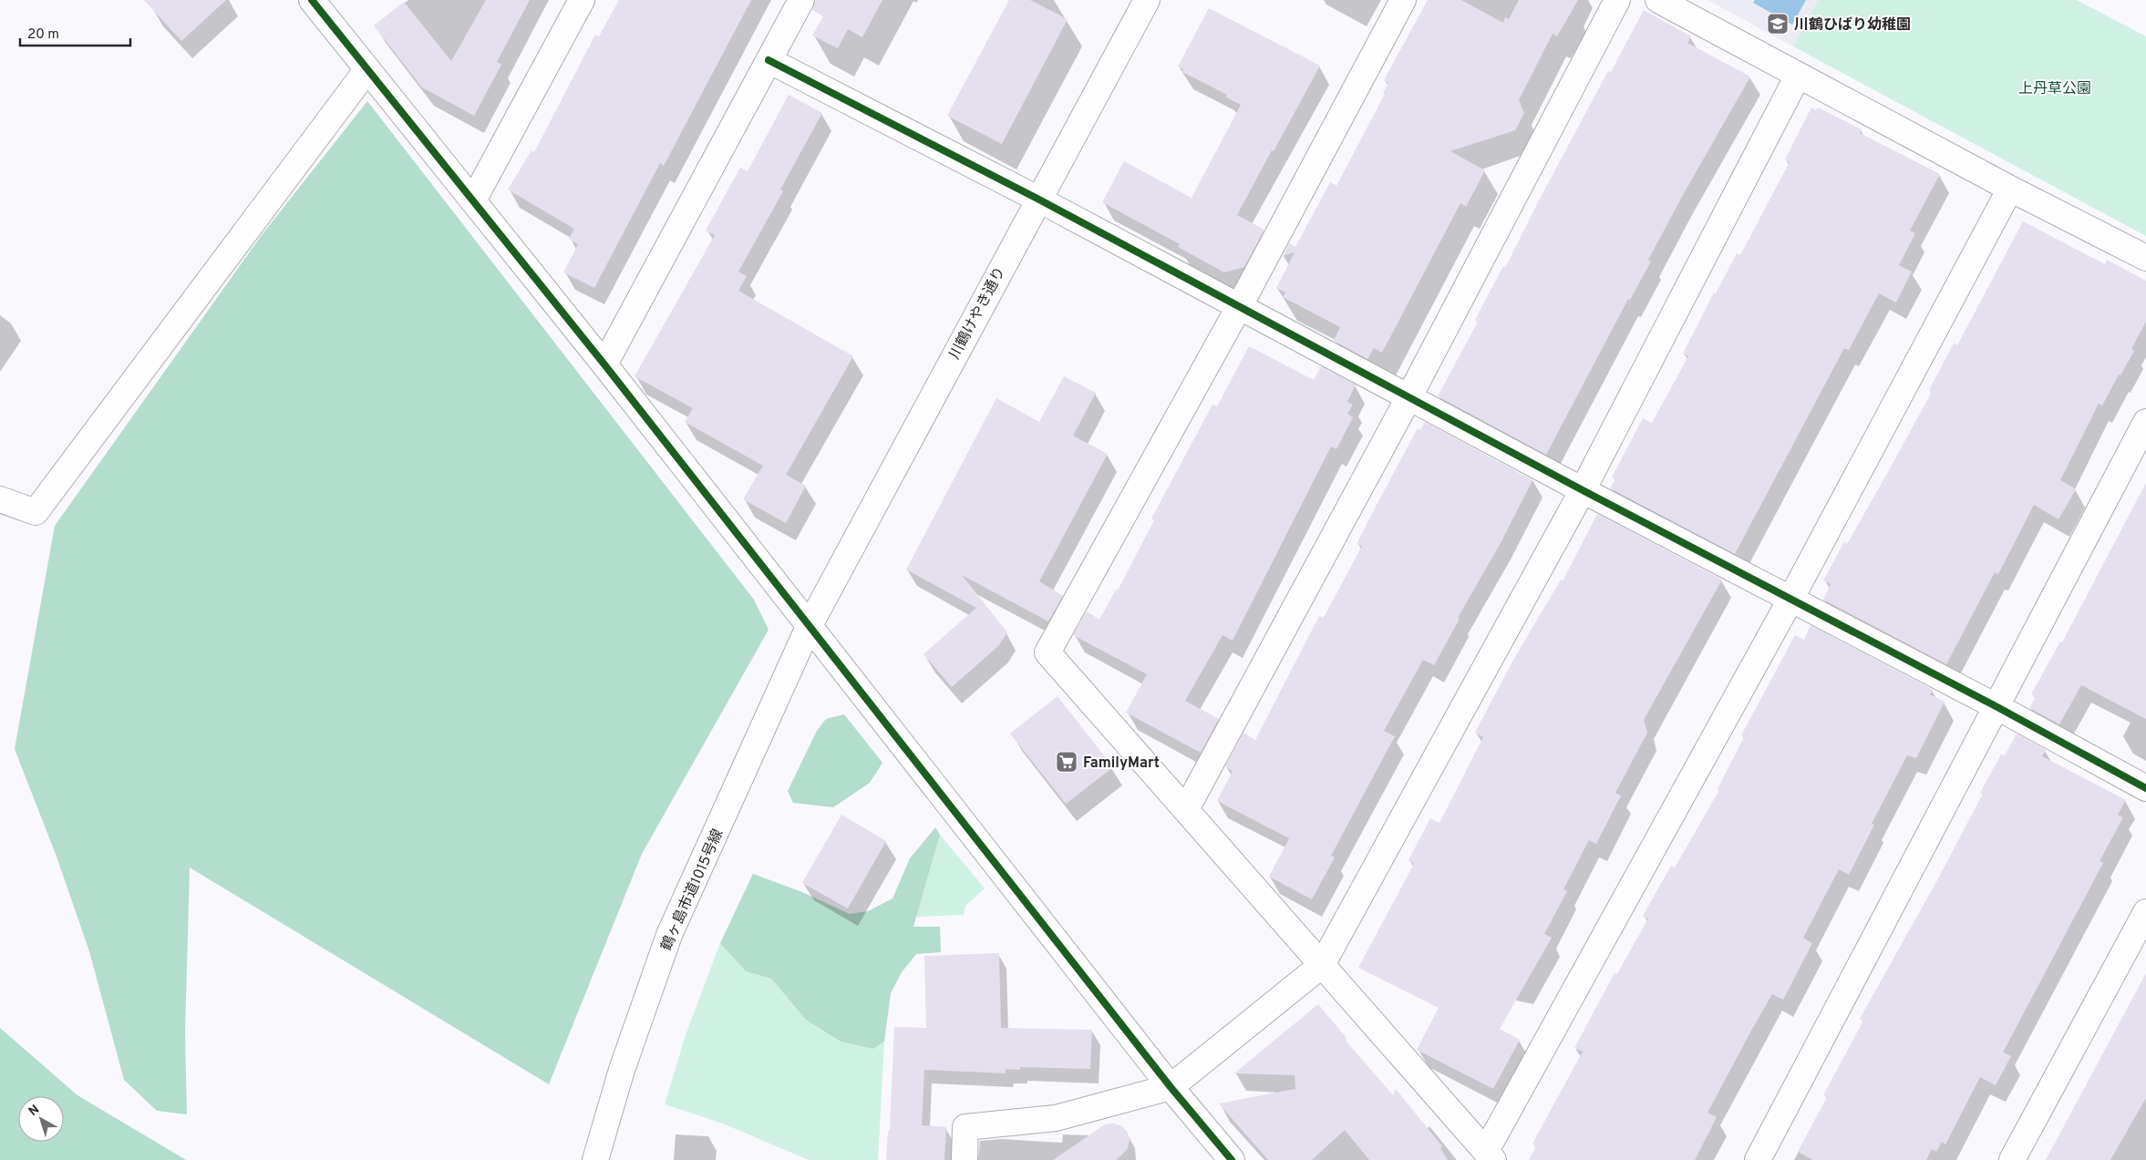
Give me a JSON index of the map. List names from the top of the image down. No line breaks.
{"streets":{"street":["川鶴けやき通り","鶴ヶ島市道1015号線"]},"crossings":[["川鶴けやき通り","鶴ヶ島市道1015号線"]],"parks":["上丹草公園"],"places":{"school or university":["川鶴ひばり幼稚園"],"supermarket":["FamilyMart"]},"scale_bar":"20 m","north":"top left"}
